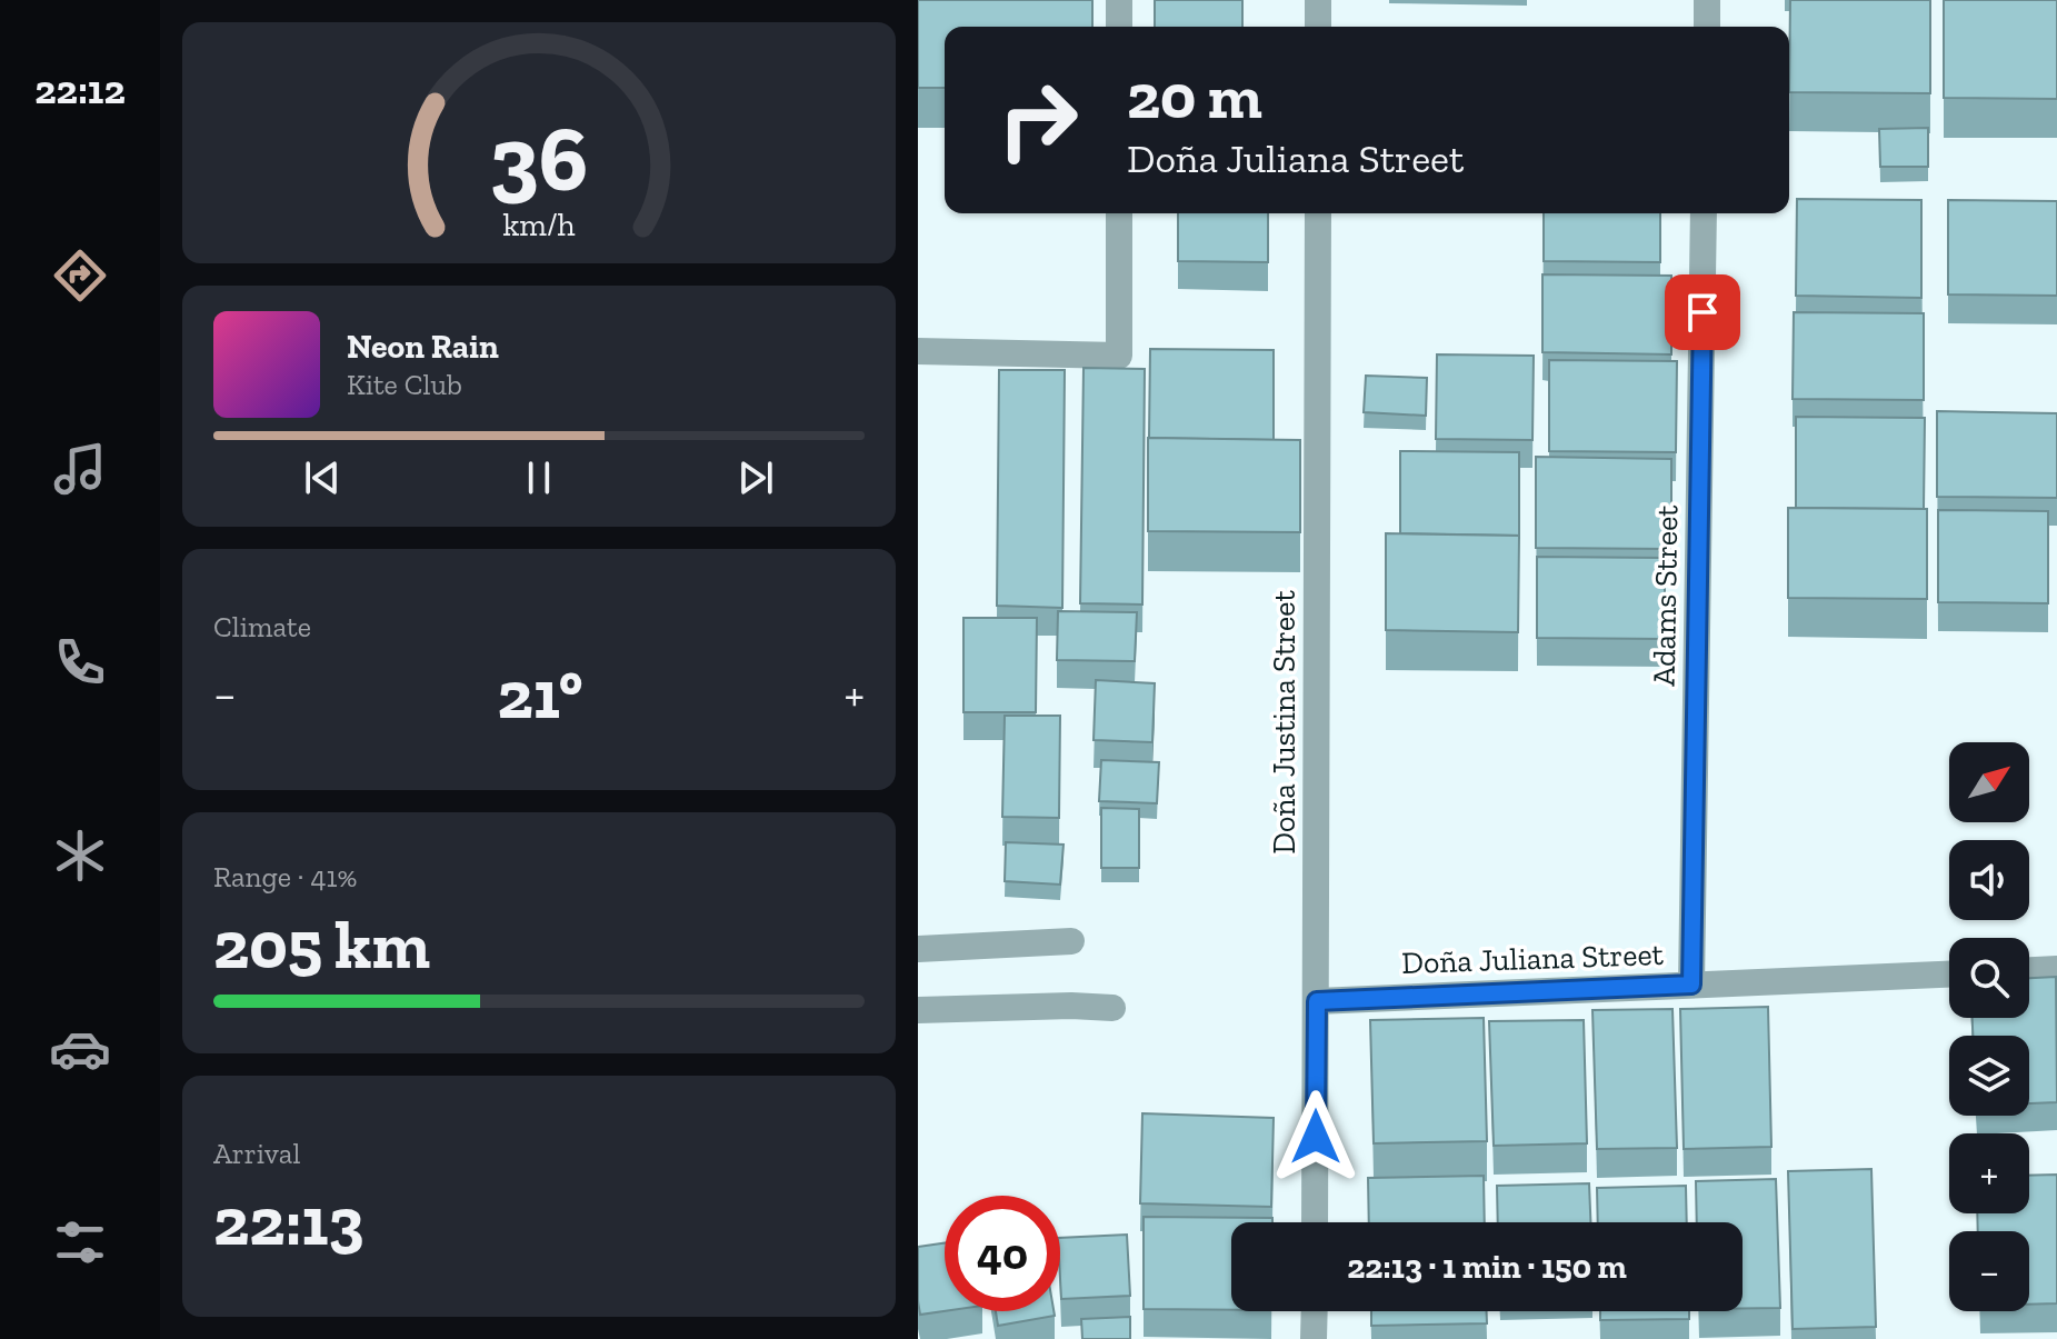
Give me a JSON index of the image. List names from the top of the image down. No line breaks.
{"streets":{"street":["Adams Street","Doña Justina Street","Doña Juliana Street"]},"crossings":[["Adams Street","Doña Juliana Street"],["Doña Justina Street","Doña Juliana Street"]],"north":"top right","page":{"tabs":"22:12","turn":["20 m","Doña Juliana Street"],"song":["Neon Rain","Kite Club"],"tile":["Climate",["Range · 41%","205 km"],["Arrival","22:13"]],"heat":["−","21°","+"],"map_buttons":["+","−"],"limit":"40","trip":"22:13 · 1 min · 150 m","gauge":["36","km/h"]}}
